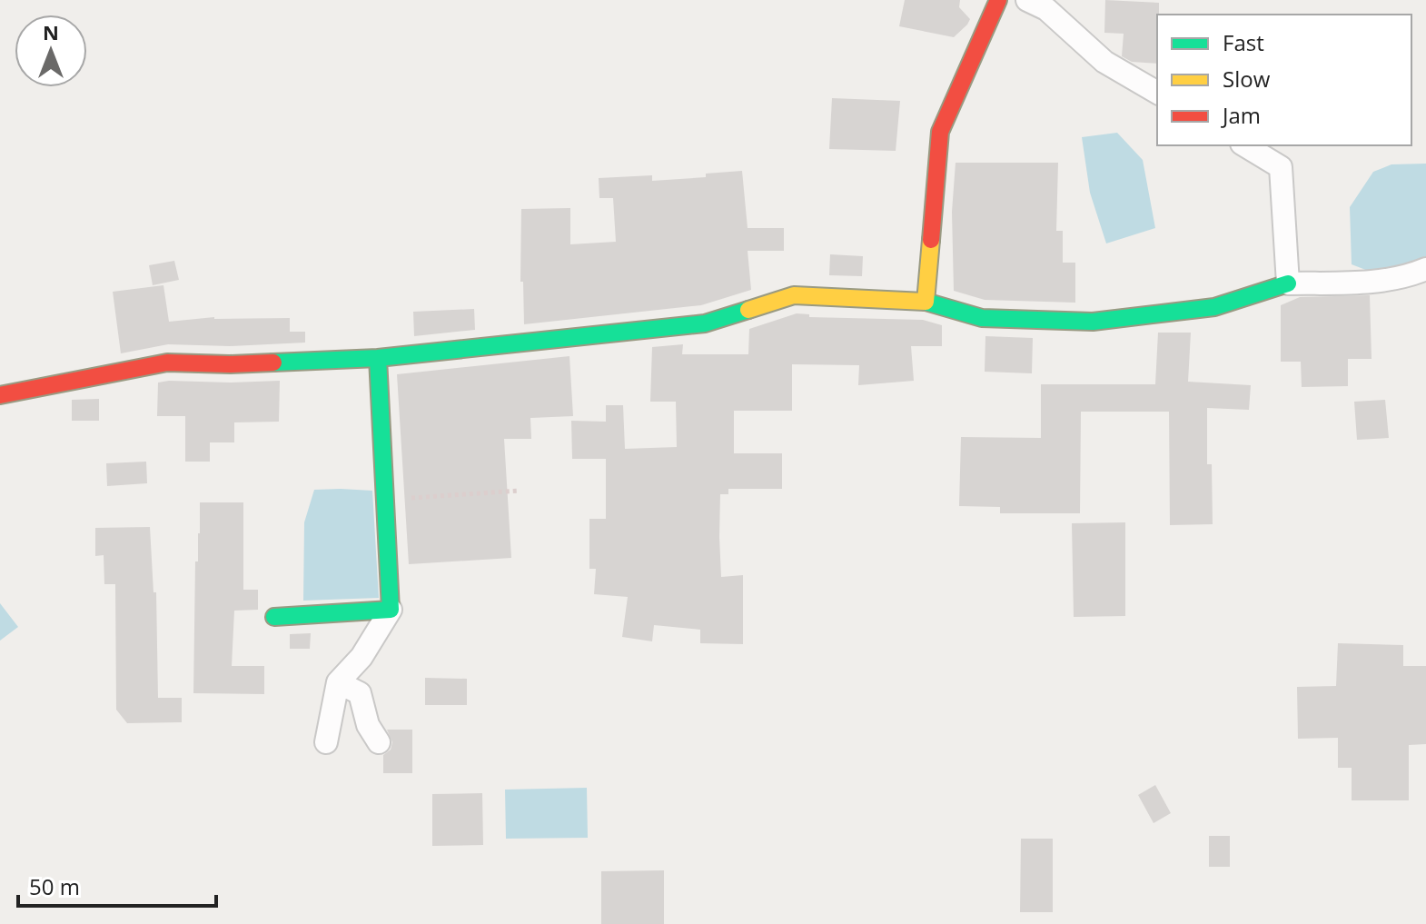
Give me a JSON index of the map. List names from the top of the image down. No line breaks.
{"legend":["Fast","Slow","Jam"],"scale_bar":"50 m","north":"top"}
